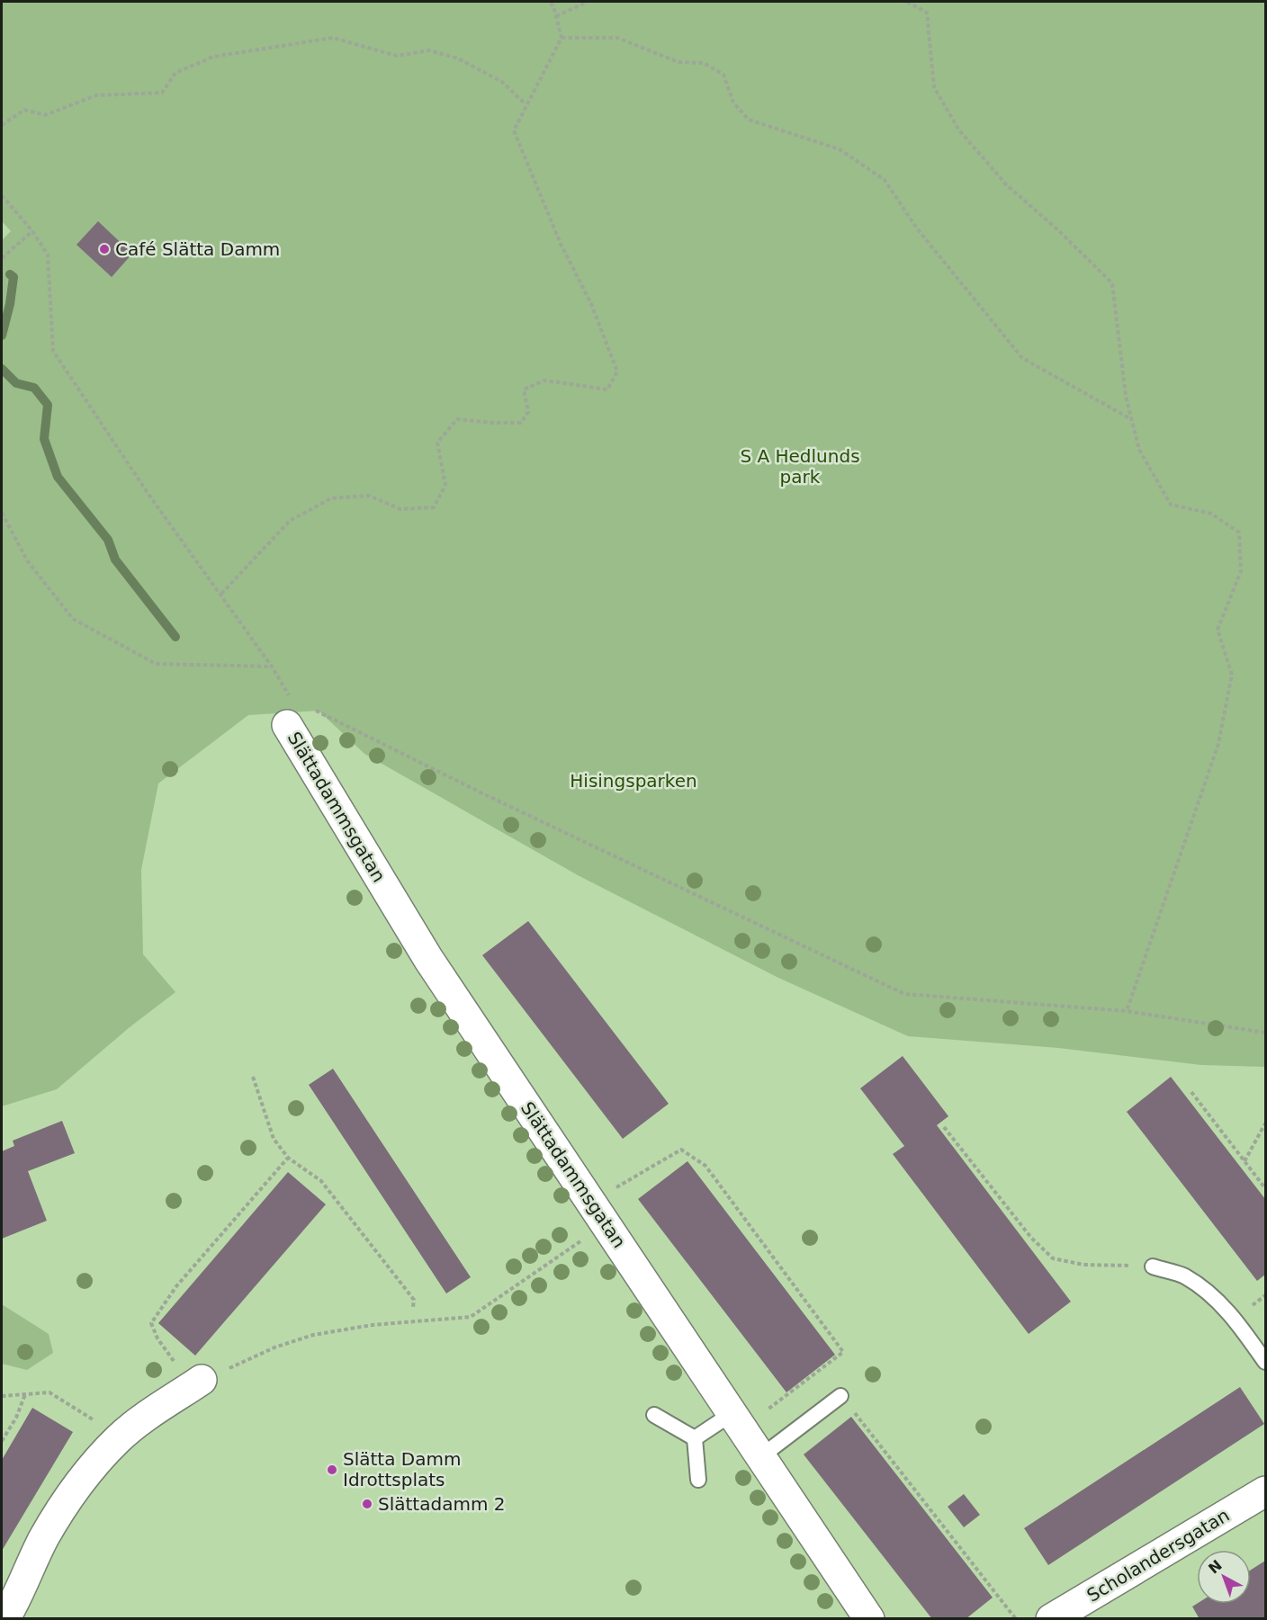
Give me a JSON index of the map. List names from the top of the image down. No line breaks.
{"streets":{"street":["Slättadammsgatan","Scholandersgatan"]},"parks":["S A Hedlunds park","Hisingsparken"],"places":["Café Slätta Damm","Slätta Damm Idrottsplats","Slättadamm 2"],"north":"top left"}
